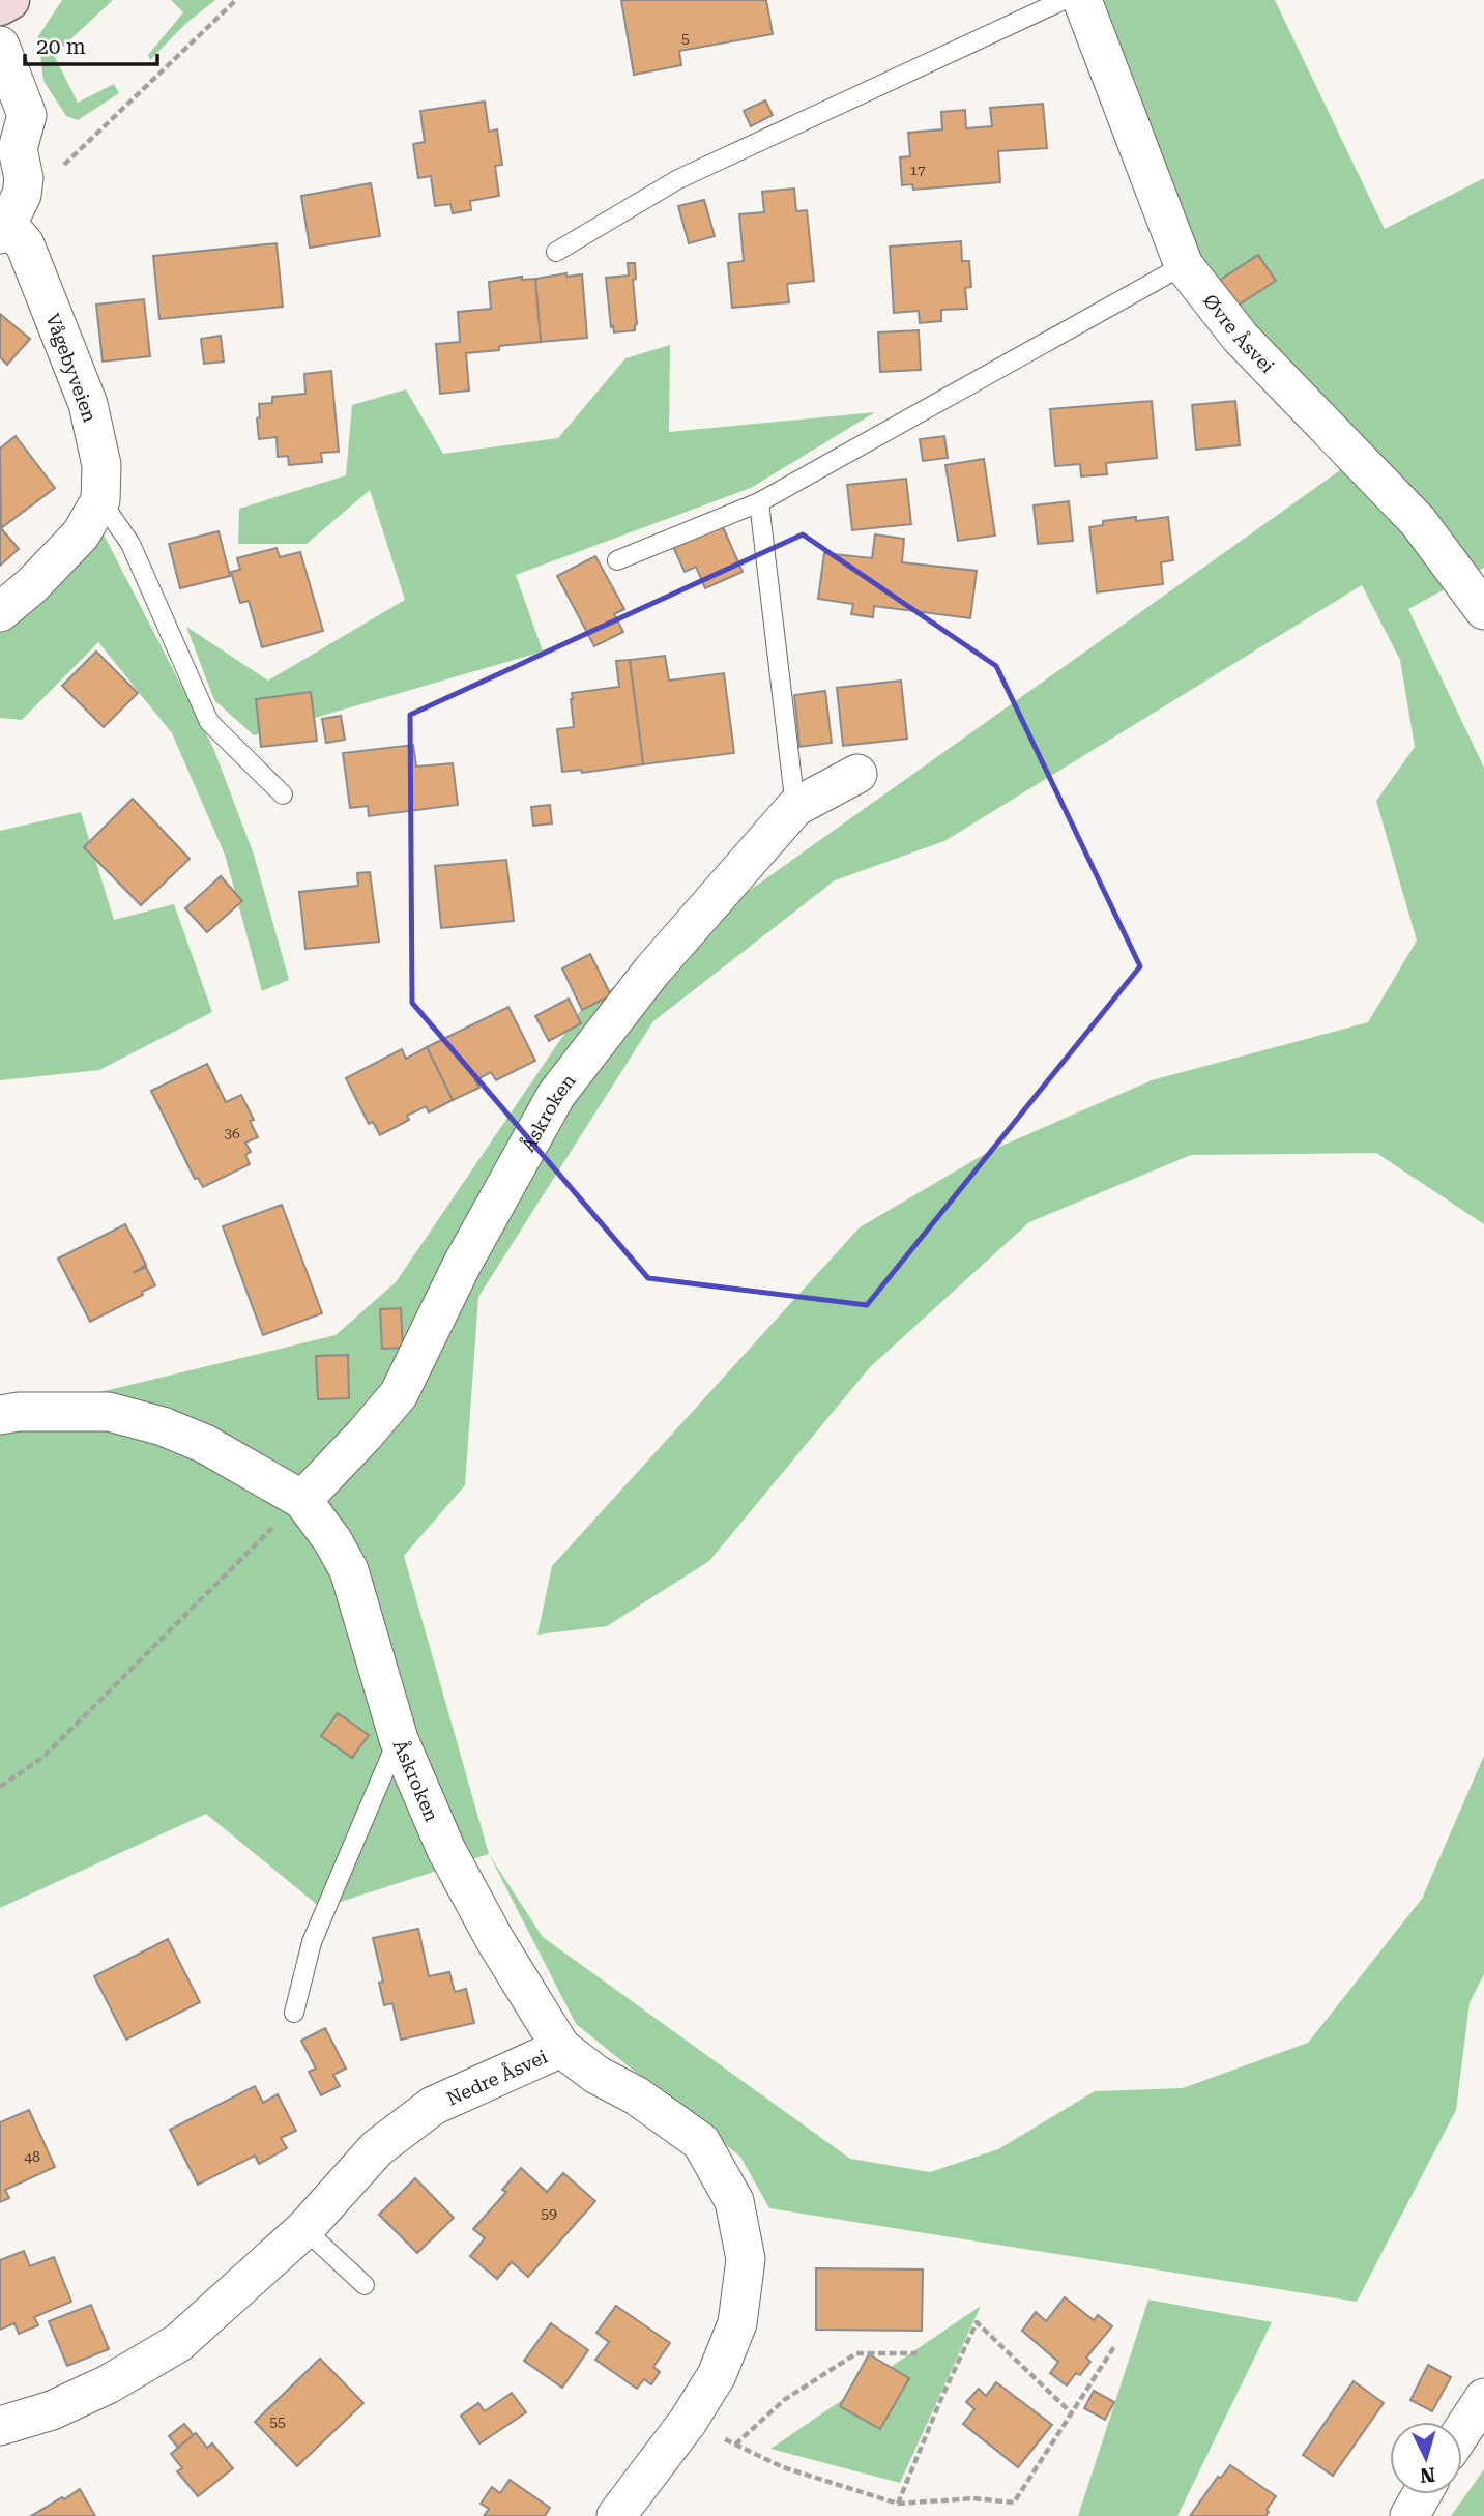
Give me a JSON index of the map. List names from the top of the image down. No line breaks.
{"streets":{"street":["Øvre Åsvei","Vågebyveien","Åskroken","Nedre Åsvei"]},"crossings":[["Åskroken","Nedre Åsvei"]],"house_numbers":["5","17","36","48","59","55"],"scale_bar":"20 m","north":"bottom"}
